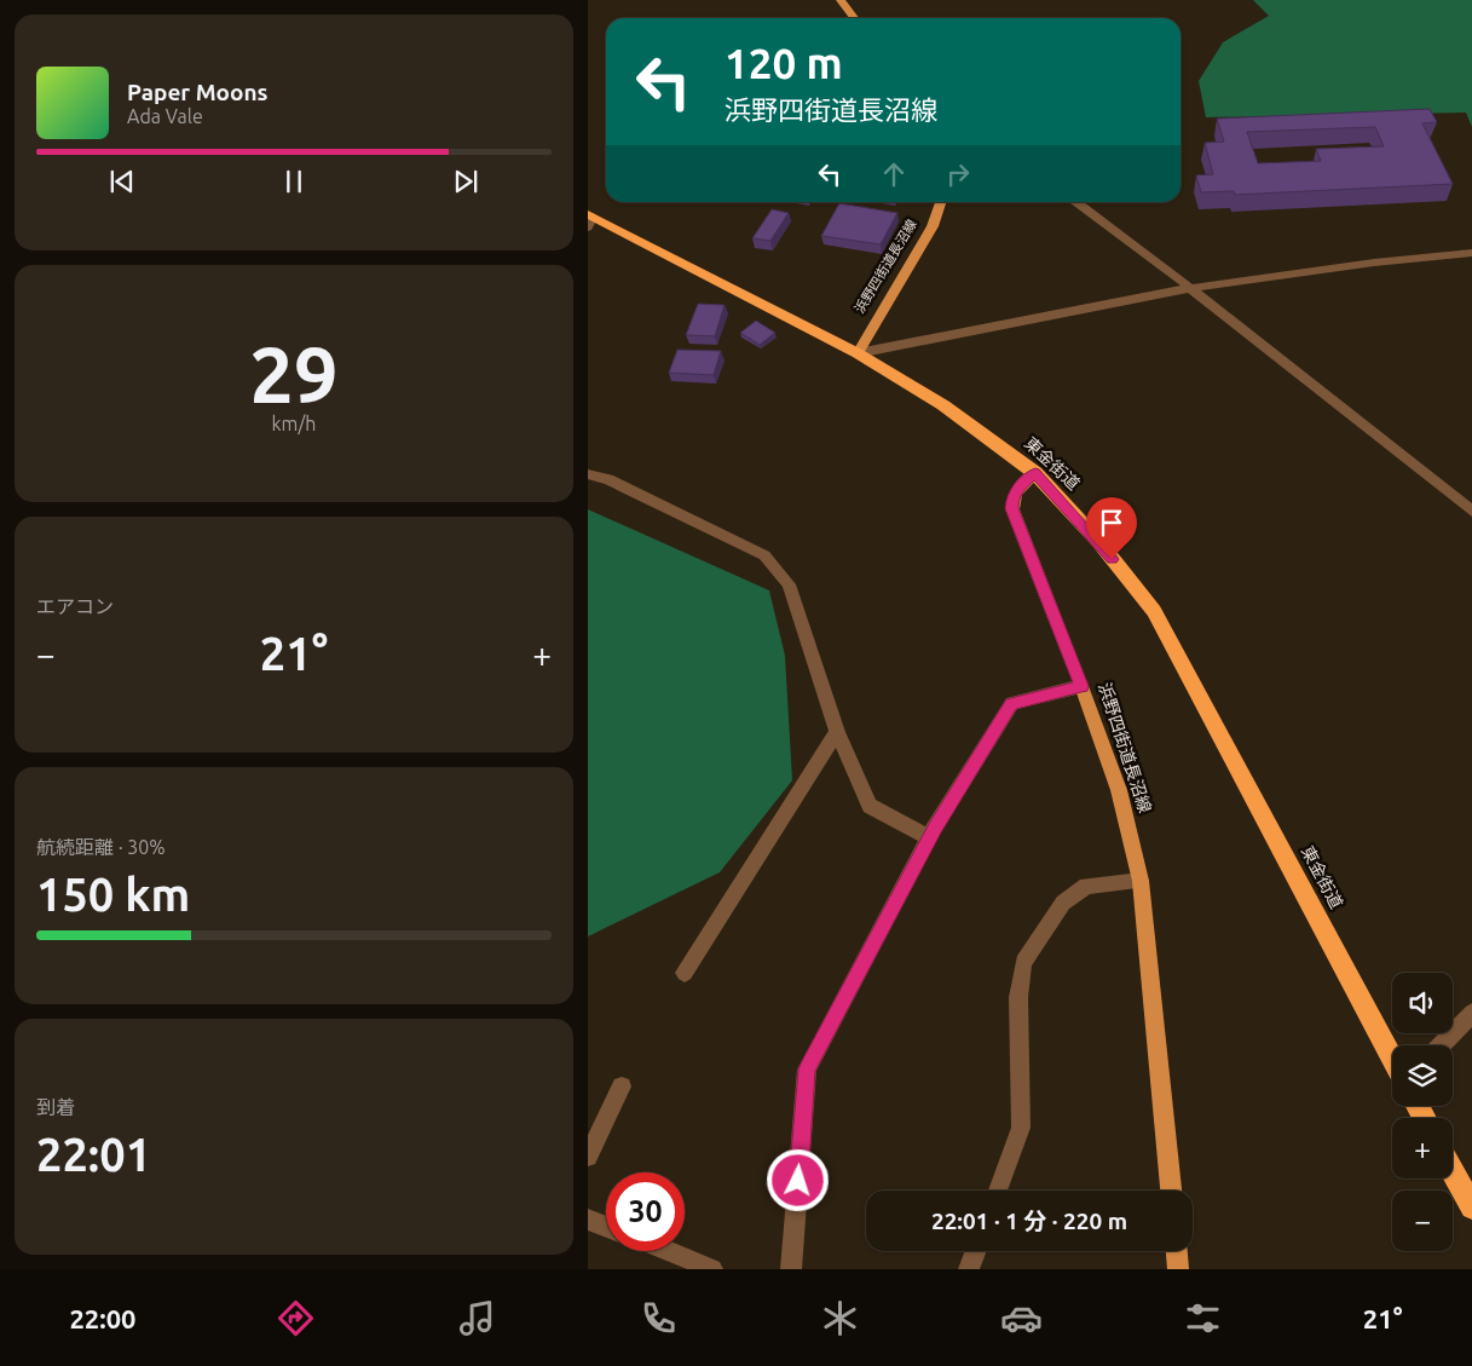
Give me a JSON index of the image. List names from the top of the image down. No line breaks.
{"streets":{"highway":["東金街道"],"main road":["浜野四街道長沼線"]},"crossings":[["浜野四街道長沼線","東金街道"]],"page":{"turn":["120 m","浜野四街道長沼線"],"song":["Paper Moons","Ada Vale"],"tile":[["29","km/h"],"エアコン",["航続距離 · 30%","150 km"],["到着","22:01"]],"heat":["−","21°","+"],"map_buttons":["+","−"],"limit":"30","trip":"22:01 · 1 分 · 220 m","tabs":["22:00","21°"]}}
